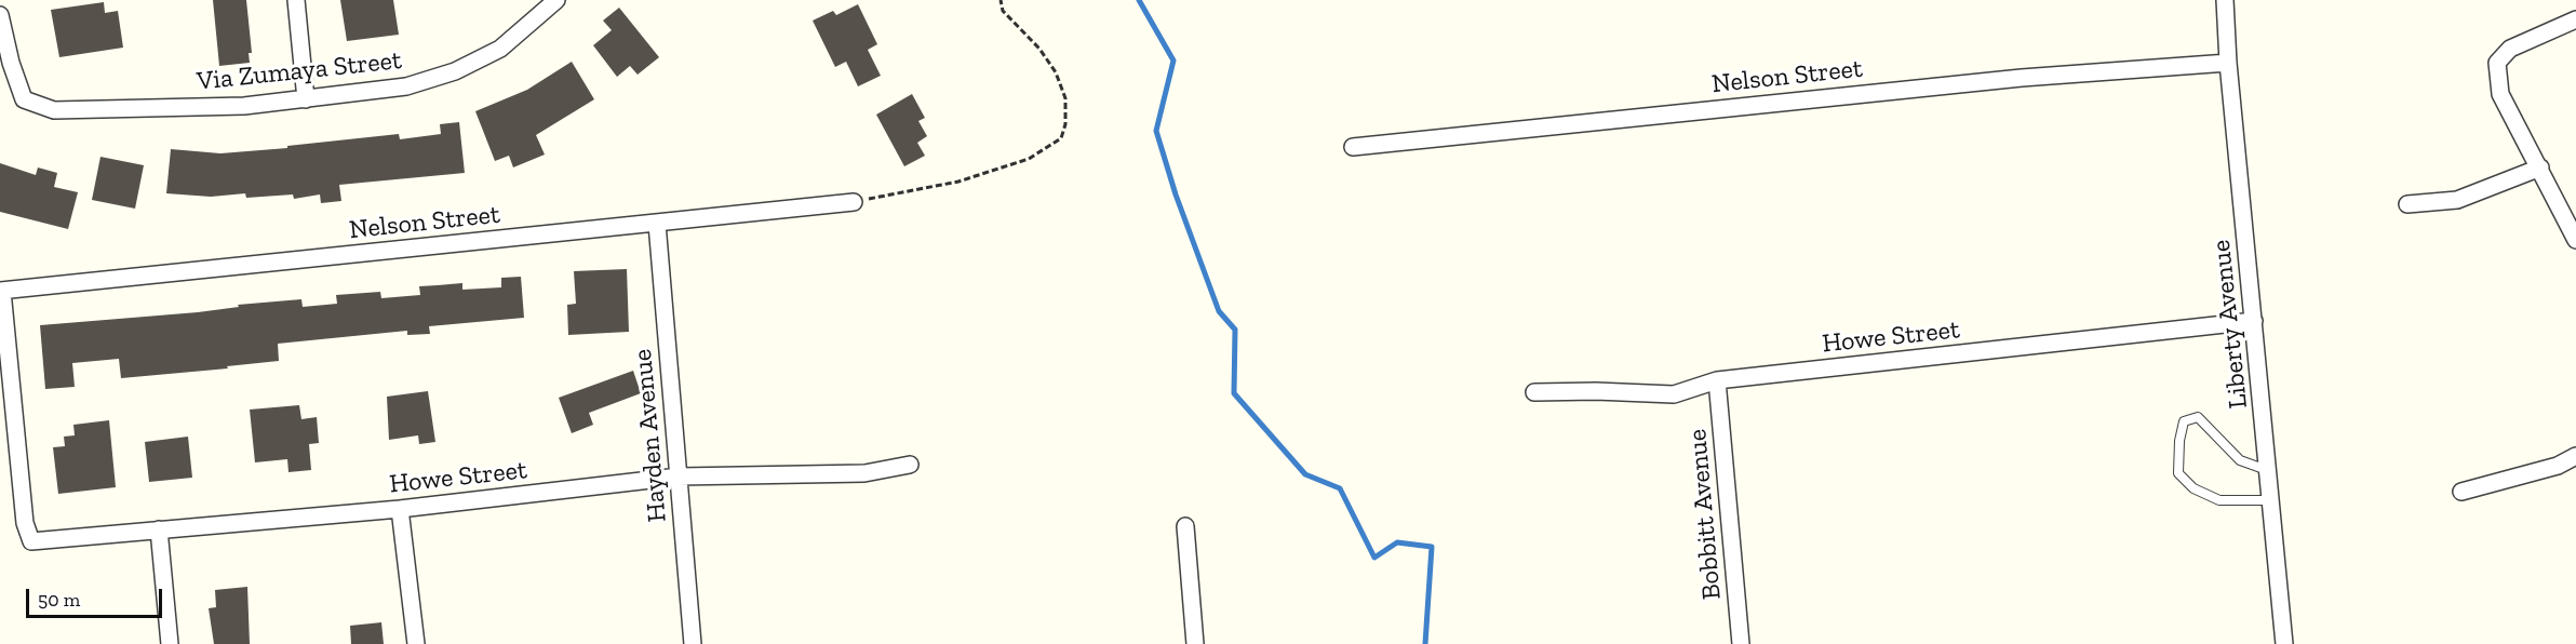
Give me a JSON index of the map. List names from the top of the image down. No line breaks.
{"streets":{"street":["Via Zumaya Street","Nelson Street","Liberty Avenue","Howe Street","Hayden Avenue","Bobbitt Avenue"]},"crossings":[["Nelson Street","Liberty Avenue"],["Nelson Street","Howe Street"],["Nelson Street","Hayden Avenue"],["Liberty Avenue","Howe Street"],["Howe Street","Hayden Avenue"],["Howe Street","Bobbitt Avenue"]],"scale_bar":"50 m"}
